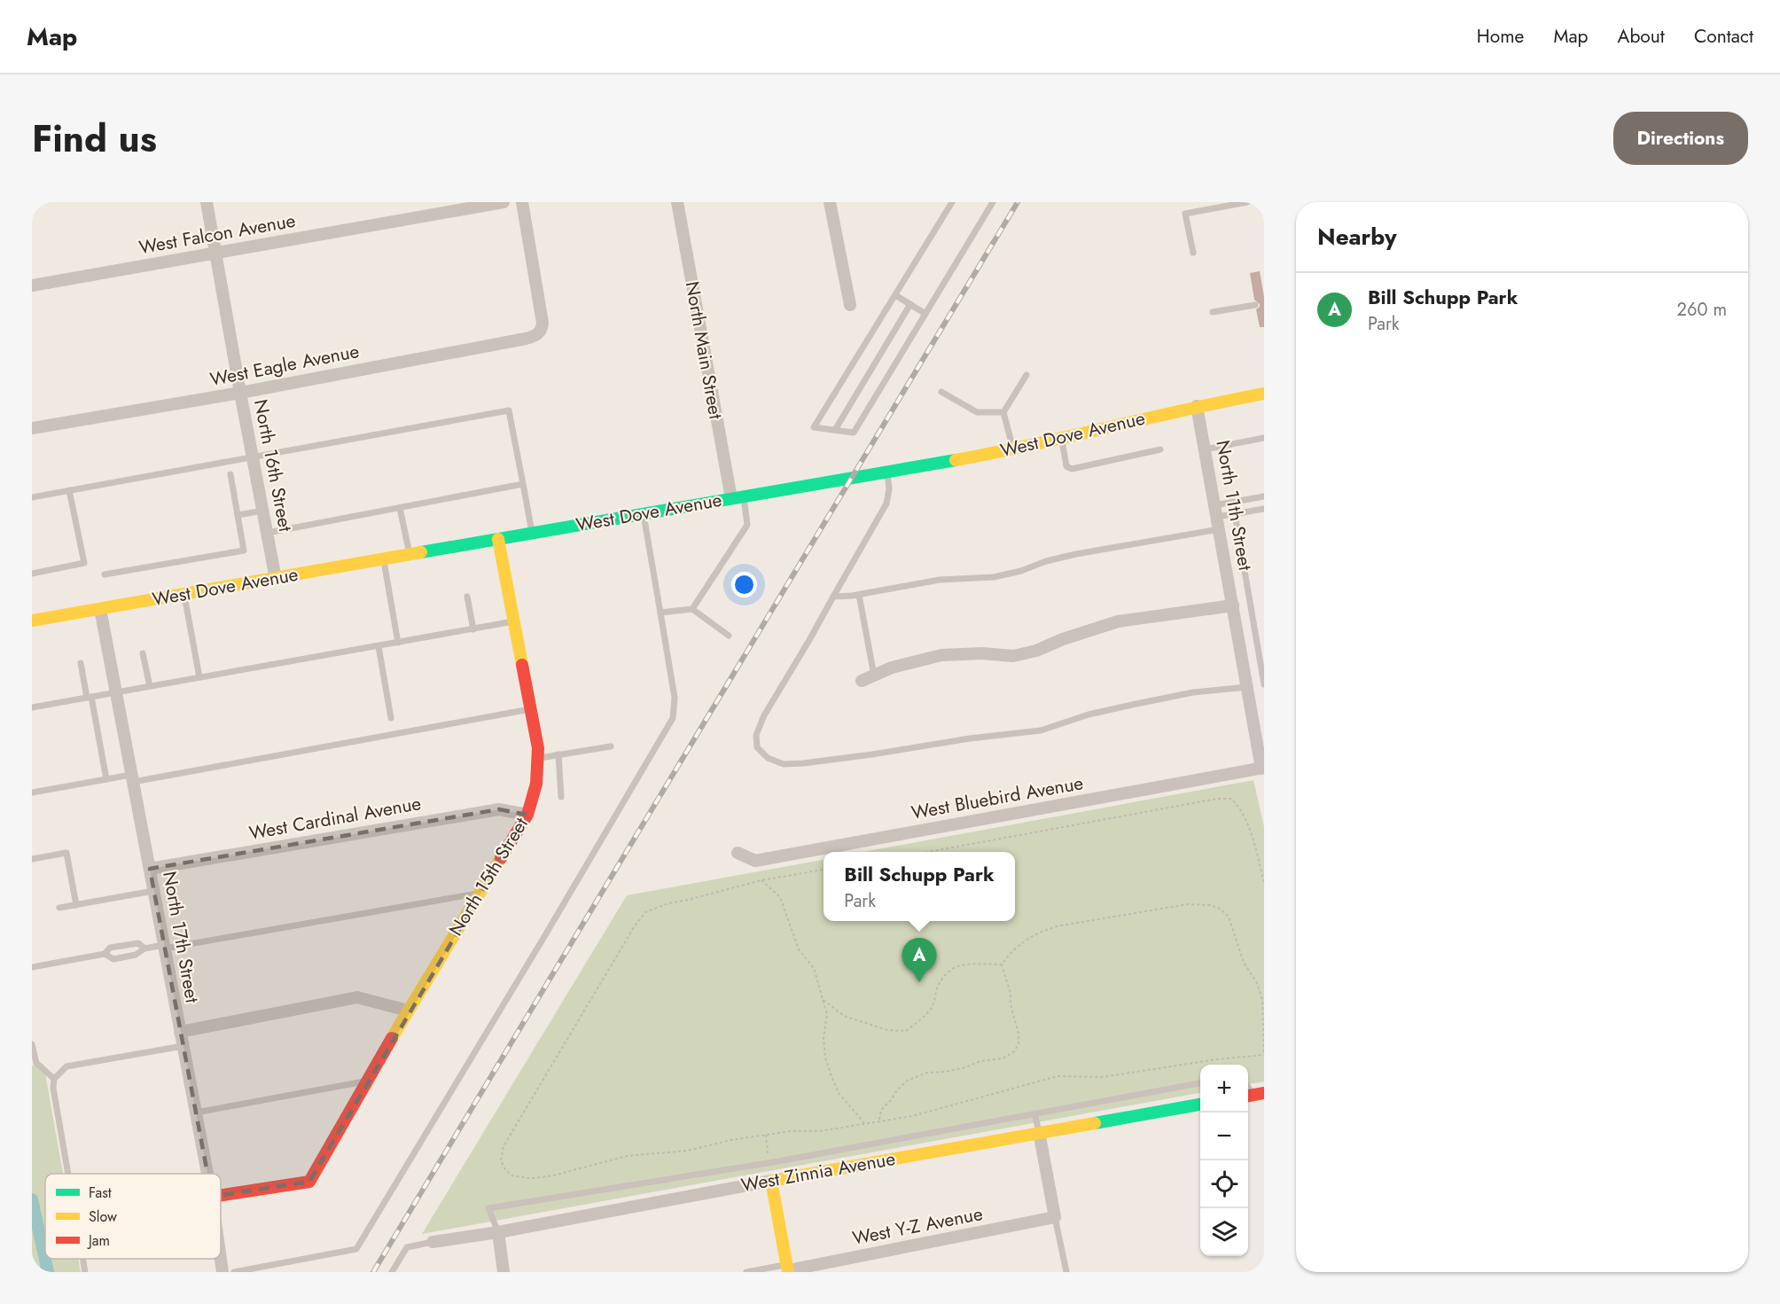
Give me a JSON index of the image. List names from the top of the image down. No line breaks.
{"streets":{"street":["West Falcon Avenue","North Main Street","West Eagle Avenue","West Dove Avenue","North 16th Street","North 11th Street","West Bluebird Avenue","West Cardinal Avenue","North 15th Street","North 17th Street","West Zinnia Avenue","West Y-Z Avenue"]},"crossings":[["West Falcon Avenue","North 16th Street"],["North Main Street","West Dove Avenue"],["West Eagle Avenue","North 16th Street"],["West Dove Avenue","North 16th Street"],["West Dove Avenue","North 11th Street"],["West Dove Avenue","North 15th Street"],["West Dove Avenue","North 17th Street"],["North 11th Street","West Bluebird Avenue"],["West Cardinal Avenue","North 15th Street"],["West Cardinal Avenue","North 17th Street"]],"legend":["Fast","Slow","Jam"],"page":{"header":"Map","nav":["Home","Map","About","Contact"],"title":"Find us","buttons":"Directions","heading":"Nearby","list":[{"mark":"A","name":"Bill Schupp Park","note":"Park","value":"260 m"}],"popup":["Bill Schupp Park","Park"],"pins":"A","map_buttons":["+","−"]}}
